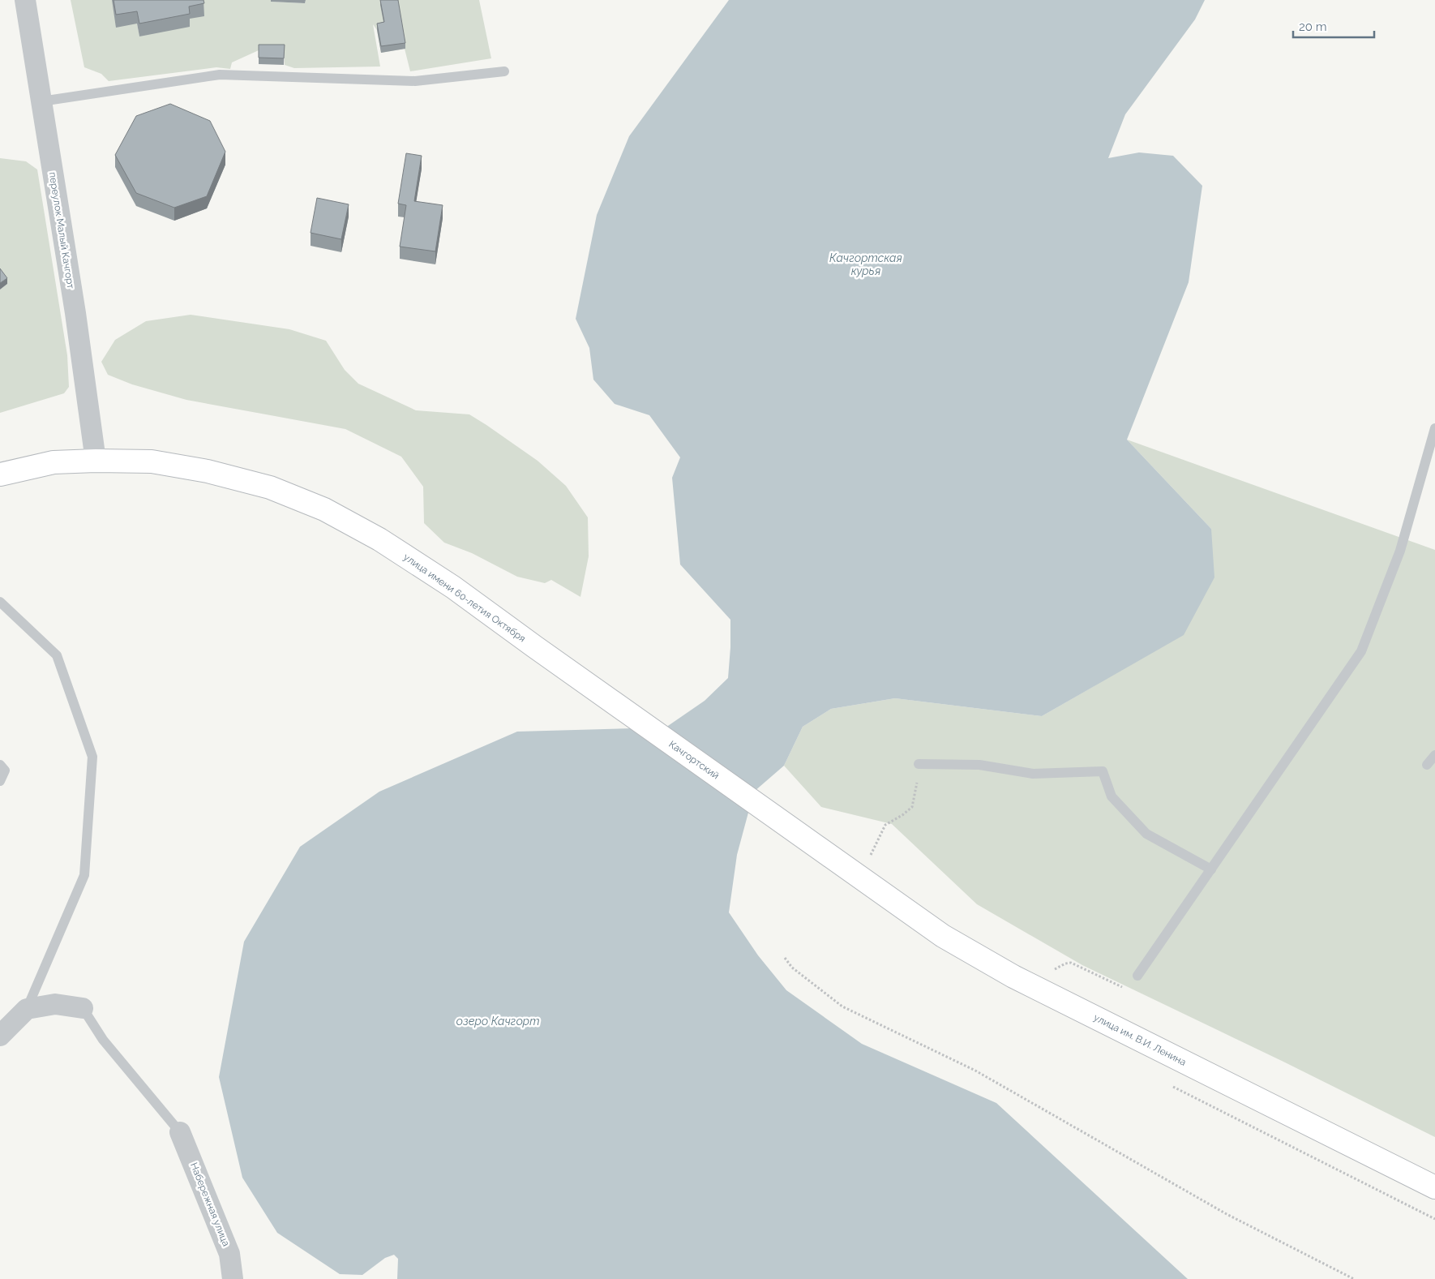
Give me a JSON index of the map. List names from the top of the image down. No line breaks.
{"streets":{"main road":["улица имени 60-летия Октября","Качгортский","улица им. В.И. Ленина"],"street":["переулок Малый Качгорт","Набережная улица"]},"crossings":[["переулок Малый Качгорт","улица имени 60-летия Октября"],["улица имени 60-летия Октября","Качгортский"],["Качгортский","улица им. В.И. Ленина"]],"water":["Качгортская курья","озеро Качгорт"],"scale_bar":"20 m"}
